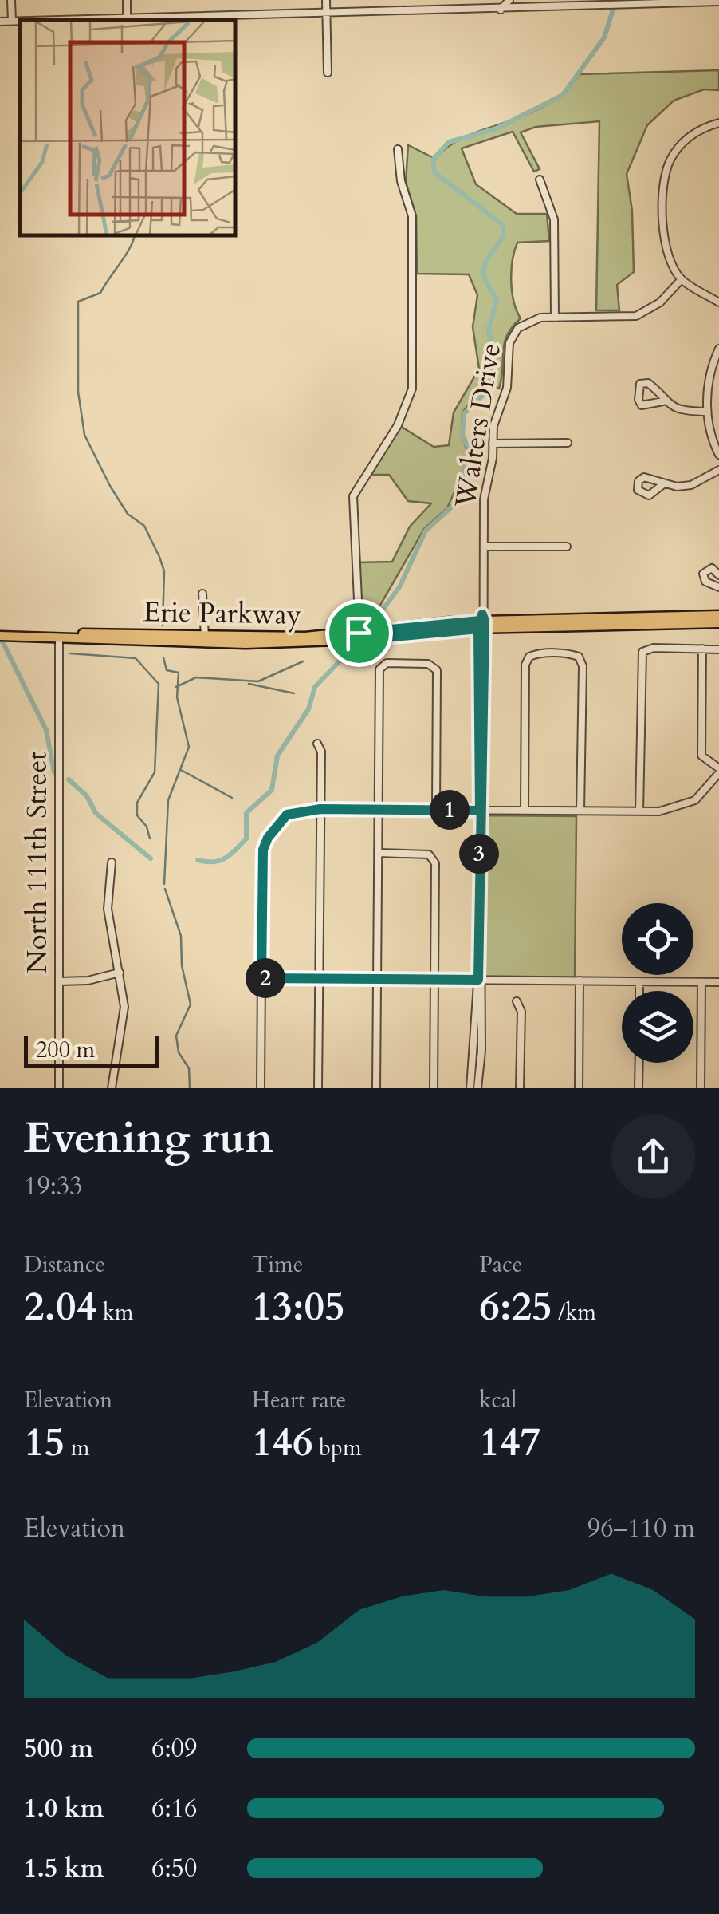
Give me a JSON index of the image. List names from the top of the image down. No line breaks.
{"streets":{"main road":["Erie Parkway"],"street":["Walters Drive","North 111th Street"]},"crossings":[["Walters Drive","Erie Parkway"],["Erie Parkway","North 111th Street"]],"scale_bar":"200 m","page":{"pins":["1","3","2"],"scale":"200 m","heading":["Evening run","19:33"],"stats":[["Distance","2.04 km"],["Time","13:05"],["Pace","6:25 /km"],["Elevation","15 m"],["Heart rate","146 bpm"],["kcal","147"]],"chart":["Elevation","96–110 m"],"list":[{"name":"500 m","note":"6:09"},{"name":"1.0 km","note":"6:16"},{"name":"1.5 km","note":"6:50"}]}}
